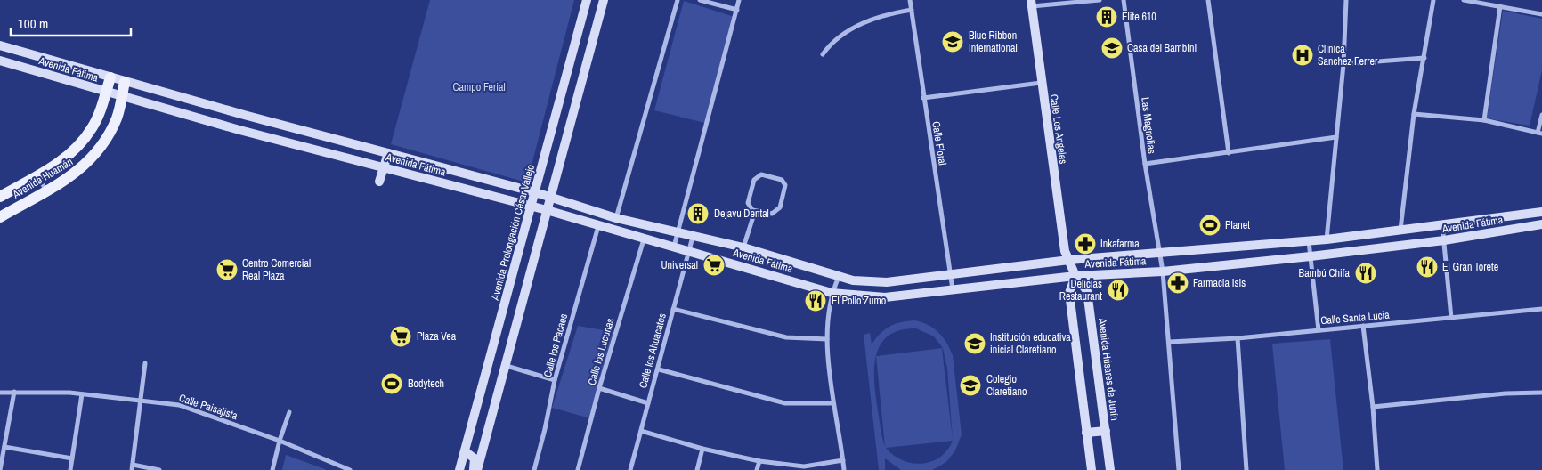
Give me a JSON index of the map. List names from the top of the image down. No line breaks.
{"streets":{"main road":["Avenida Fátima","Calle Los Angeles","Avenida Huamán","Avenida Prolongación César Vallejo","Avenida Húsares de Junín"],"street":["Las Magnolias","Calle Floral","Calle Santa Lucia","Calle los Pacaes","Calle los Ahuacates","Calle los Lucunas","Calle Paisajista"]},"crossings":[["Avenida Fátima","Las Magnolias"],["Avenida Fátima","Calle Los Angeles"],["Avenida Fátima","Calle Floral"],["Avenida Fátima","Avenida Huamán"],["Avenida Fátima","Avenida Prolongación César Vallejo"],["Avenida Fátima","Calle los Pacaes"],["Avenida Fátima","Calle los Ahuacates"],["Avenida Fátima","Calle los Lucunas"],["Avenida Fátima","Avenida Húsares de Junín"],["Las Magnolias","Calle Santa Lucia"],["Calle Los Angeles","Avenida Húsares de Junín"]],"parks":["Campo Ferial"],"places":{"building":["Elite 610","Dejavu Dental"],"school or university":["Blue Ribbon International","Casa del Bambini","Institución educativa inicial Claretiano","Colegio Claretiano"],"hospital":["Clinica Sanchez Ferrer"],"sports":["Planet","Bodytech"],"pharmacy":["Inkafarma","Farmacia Isis"],"supermarket":["Universal","Centro Comercial Real Plaza","Plaza Vea"],"restaurant":["El Gran Torete","Bambú Chifa","Delicias Restaurant","El Pollo Zumo"]},"scale_bar":"100 m"}
